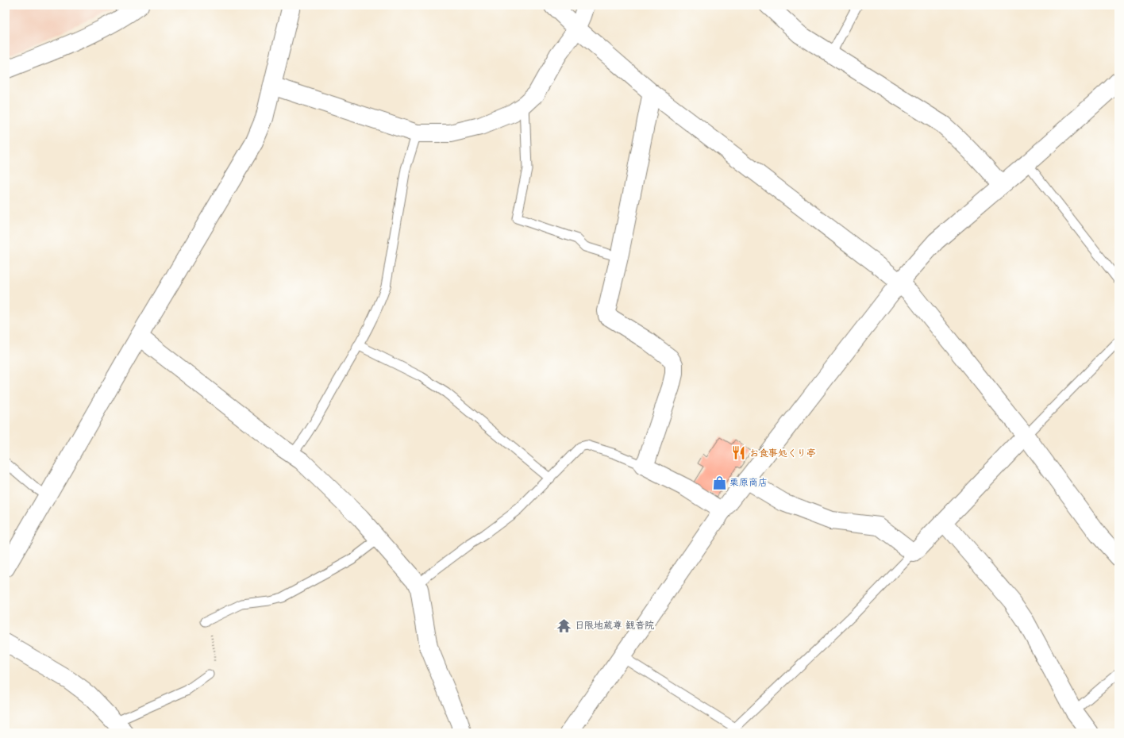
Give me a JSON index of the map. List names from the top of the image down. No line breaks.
{"places":{"restaurant":["お食事処くり亭"],"shop":["栗原商店"],"temple":["日限地蔵尊 観音院"]}}
